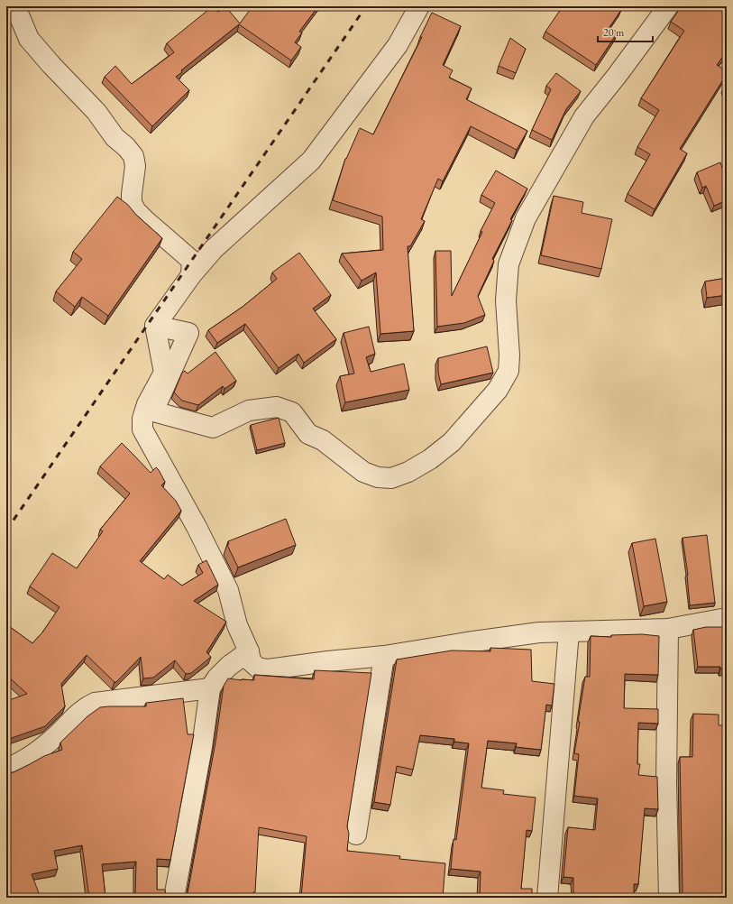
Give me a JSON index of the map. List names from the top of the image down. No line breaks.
{"scale_bar":"20 m"}
